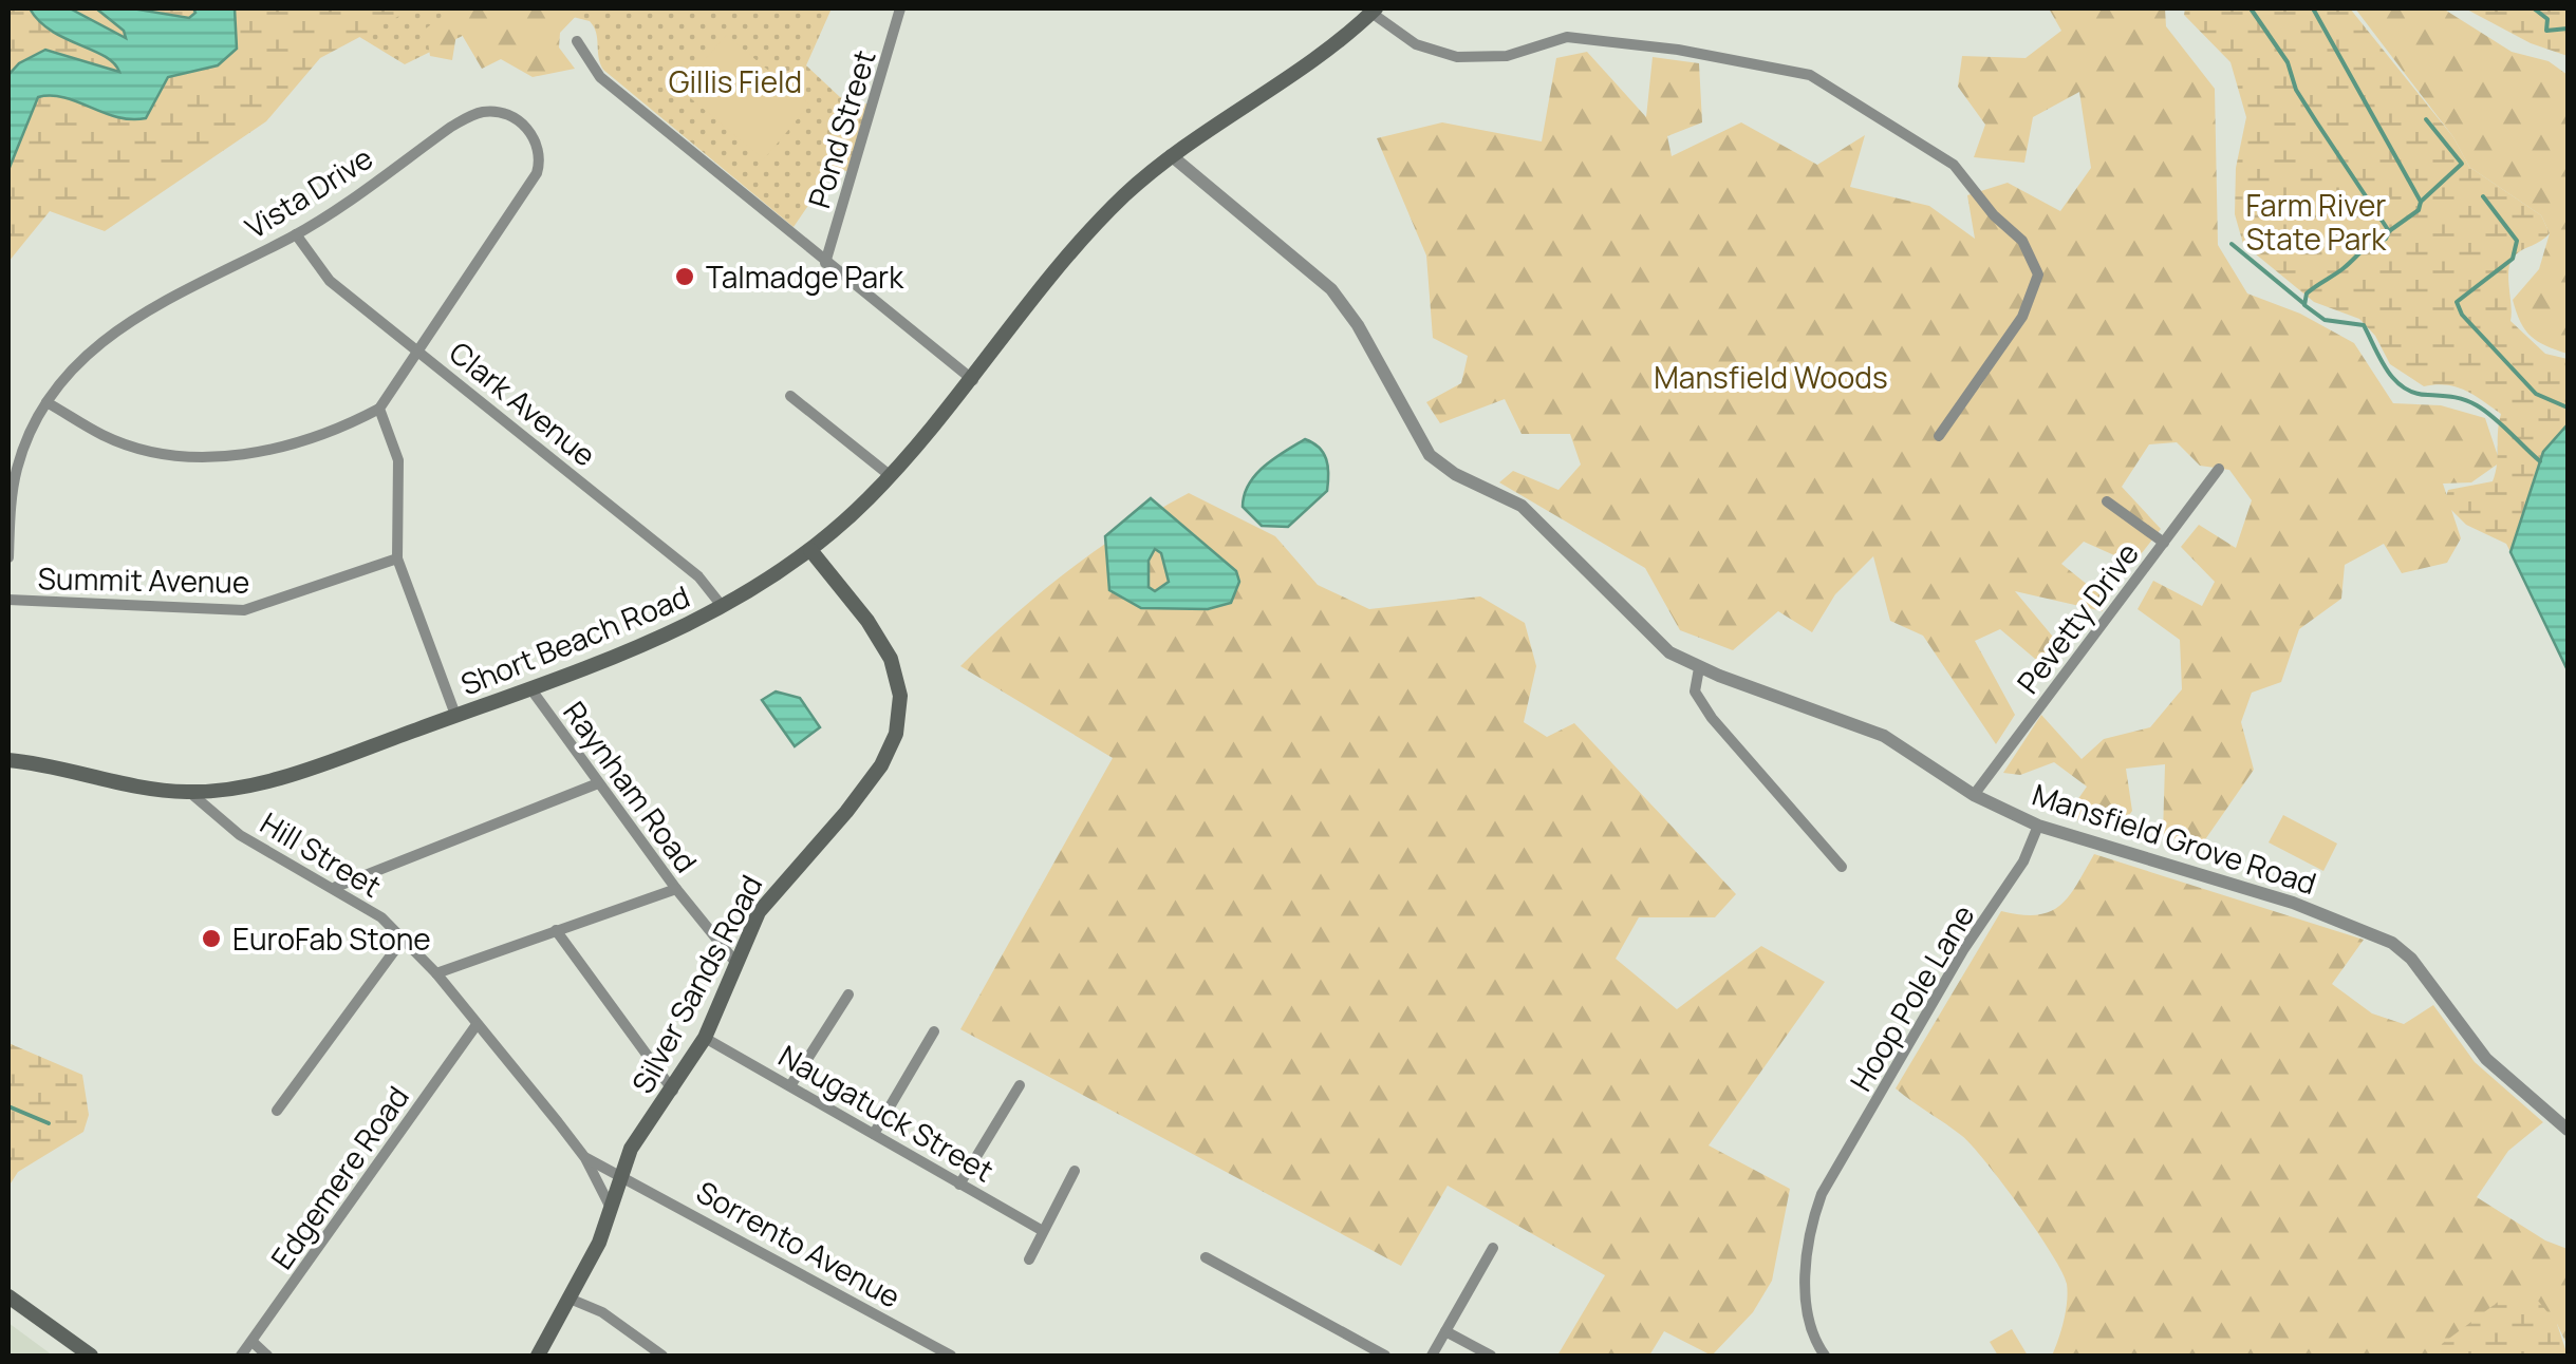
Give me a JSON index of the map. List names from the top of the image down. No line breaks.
{"streets":{"main road":["Short Beach Road","Silver Sands Road"],"street":["Pond Street","Vista Drive","Clark Avenue","Summit Avenue","Pevetty Drive","Raynham Road","Mansfield Grove Road","Hill Street","Hoop Pole Lane","Naugatuck Street","Edgemere Road","Sorrento Avenue"]},"crossings":[["Vista Drive","Clark Avenue"],["Clark Avenue","Short Beach Road"],["Pevetty Drive","Mansfield Grove Road"],["Short Beach Road","Raynham Road"],["Short Beach Road","Mansfield Grove Road"],["Short Beach Road","Hill Street"],["Short Beach Road","Silver Sands Road"],["Raynham Road","Silver Sands Road"],["Mansfield Grove Road","Hoop Pole Lane"],["Hill Street","Silver Sands Road"],["Hill Street","Edgemere Road"],["Hill Street","Sorrento Avenue"],["Silver Sands Road","Naugatuck Street"],["Silver Sands Road","Sorrento Avenue"]],"parks":["Gillis Field","Farm River State Park","Mansfield Woods"],"places":["Talmadge Park","EuroFab Stone"]}
